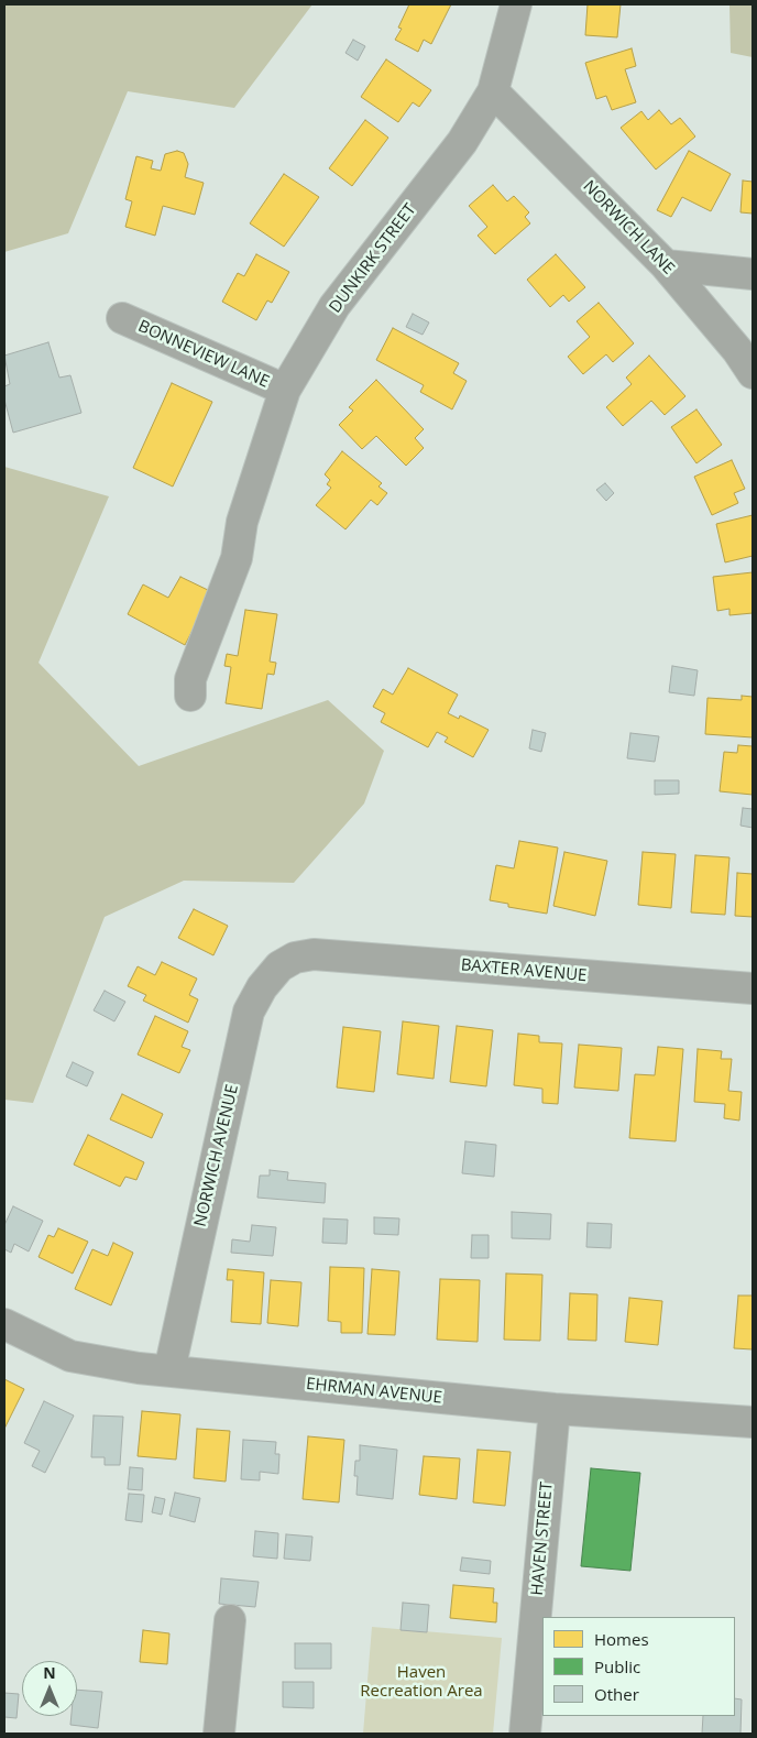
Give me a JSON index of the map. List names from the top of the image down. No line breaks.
{"streets":{"street":["NORWICH LANE","DUNKIRK STREET","BONNEVIEW LANE","BAXTER AVENUE","NORWICH AVENUE","EHRMAN AVENUE","HAVEN STREET"]},"crossings":[["NORWICH LANE","DUNKIRK STREET"],["DUNKIRK STREET","BONNEVIEW LANE"],["BAXTER AVENUE","NORWICH AVENUE"],["NORWICH AVENUE","EHRMAN AVENUE"],["EHRMAN AVENUE","HAVEN STREET"]],"parks":["Haven Recreation Area"],"legend":["Homes","Public","Other"],"north":"top"}
